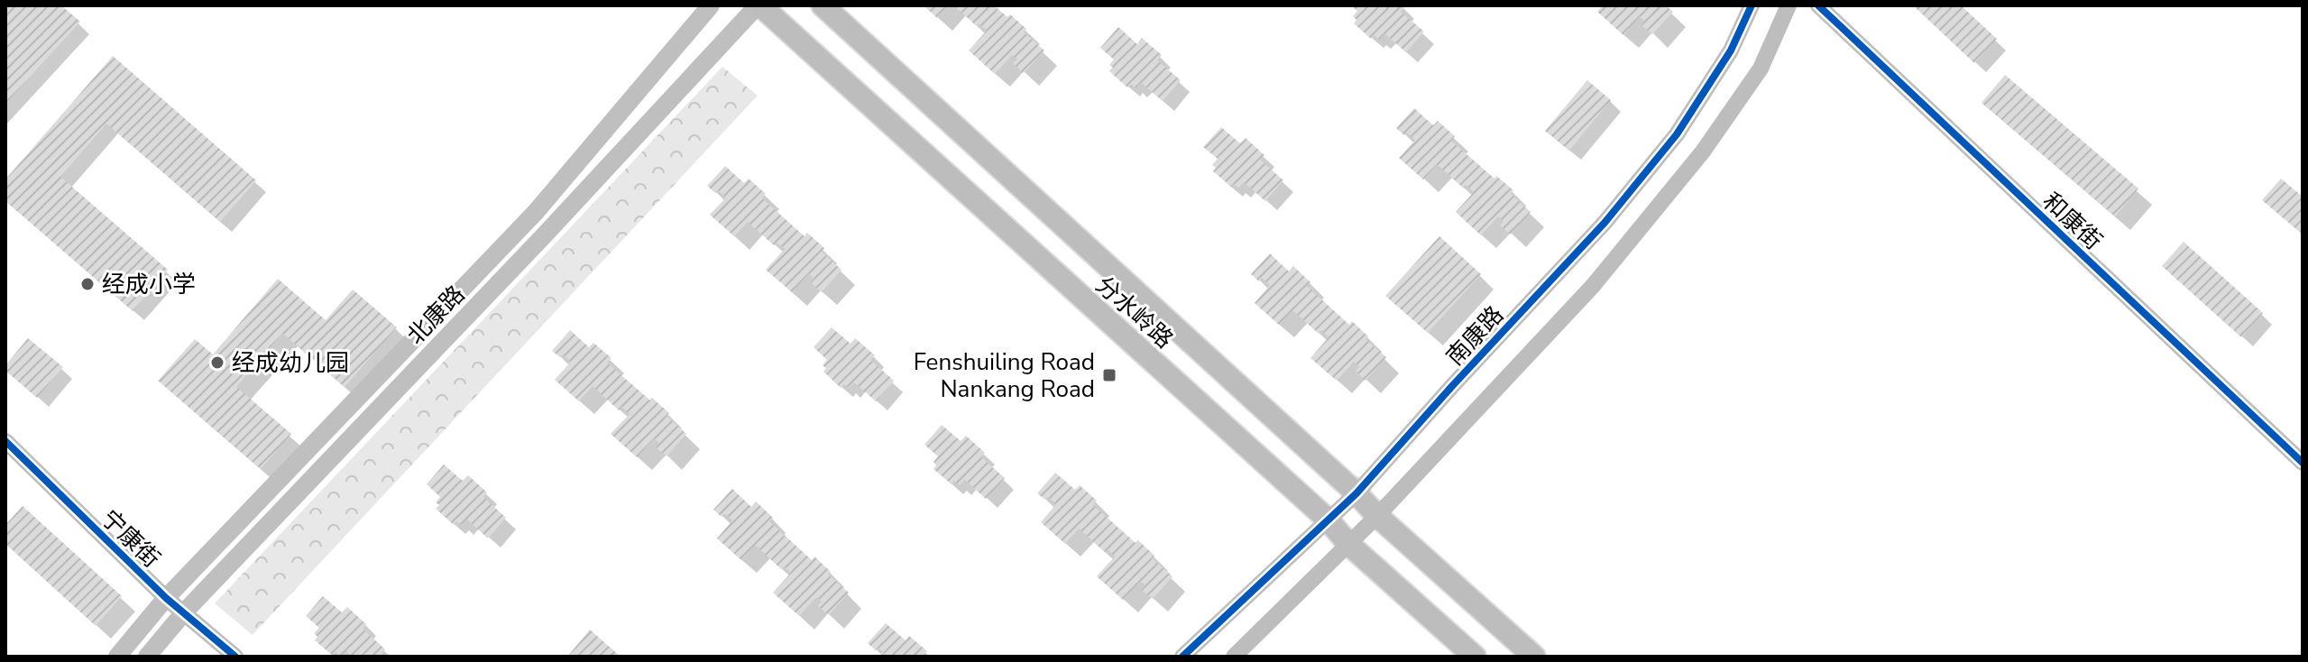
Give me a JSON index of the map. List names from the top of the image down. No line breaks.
{"streets":{"main road":["分水岭路","北康路"],"street":["和康街","南康路","宁康街"]},"crossings":[["分水岭路","北康路"],["分水岭路","南康路"],["北康路","宁康街"]],"places":{"other":["经成小学","经成幼儿园"],"transit":["Fenshuiling Road Nankang Road"]}}
